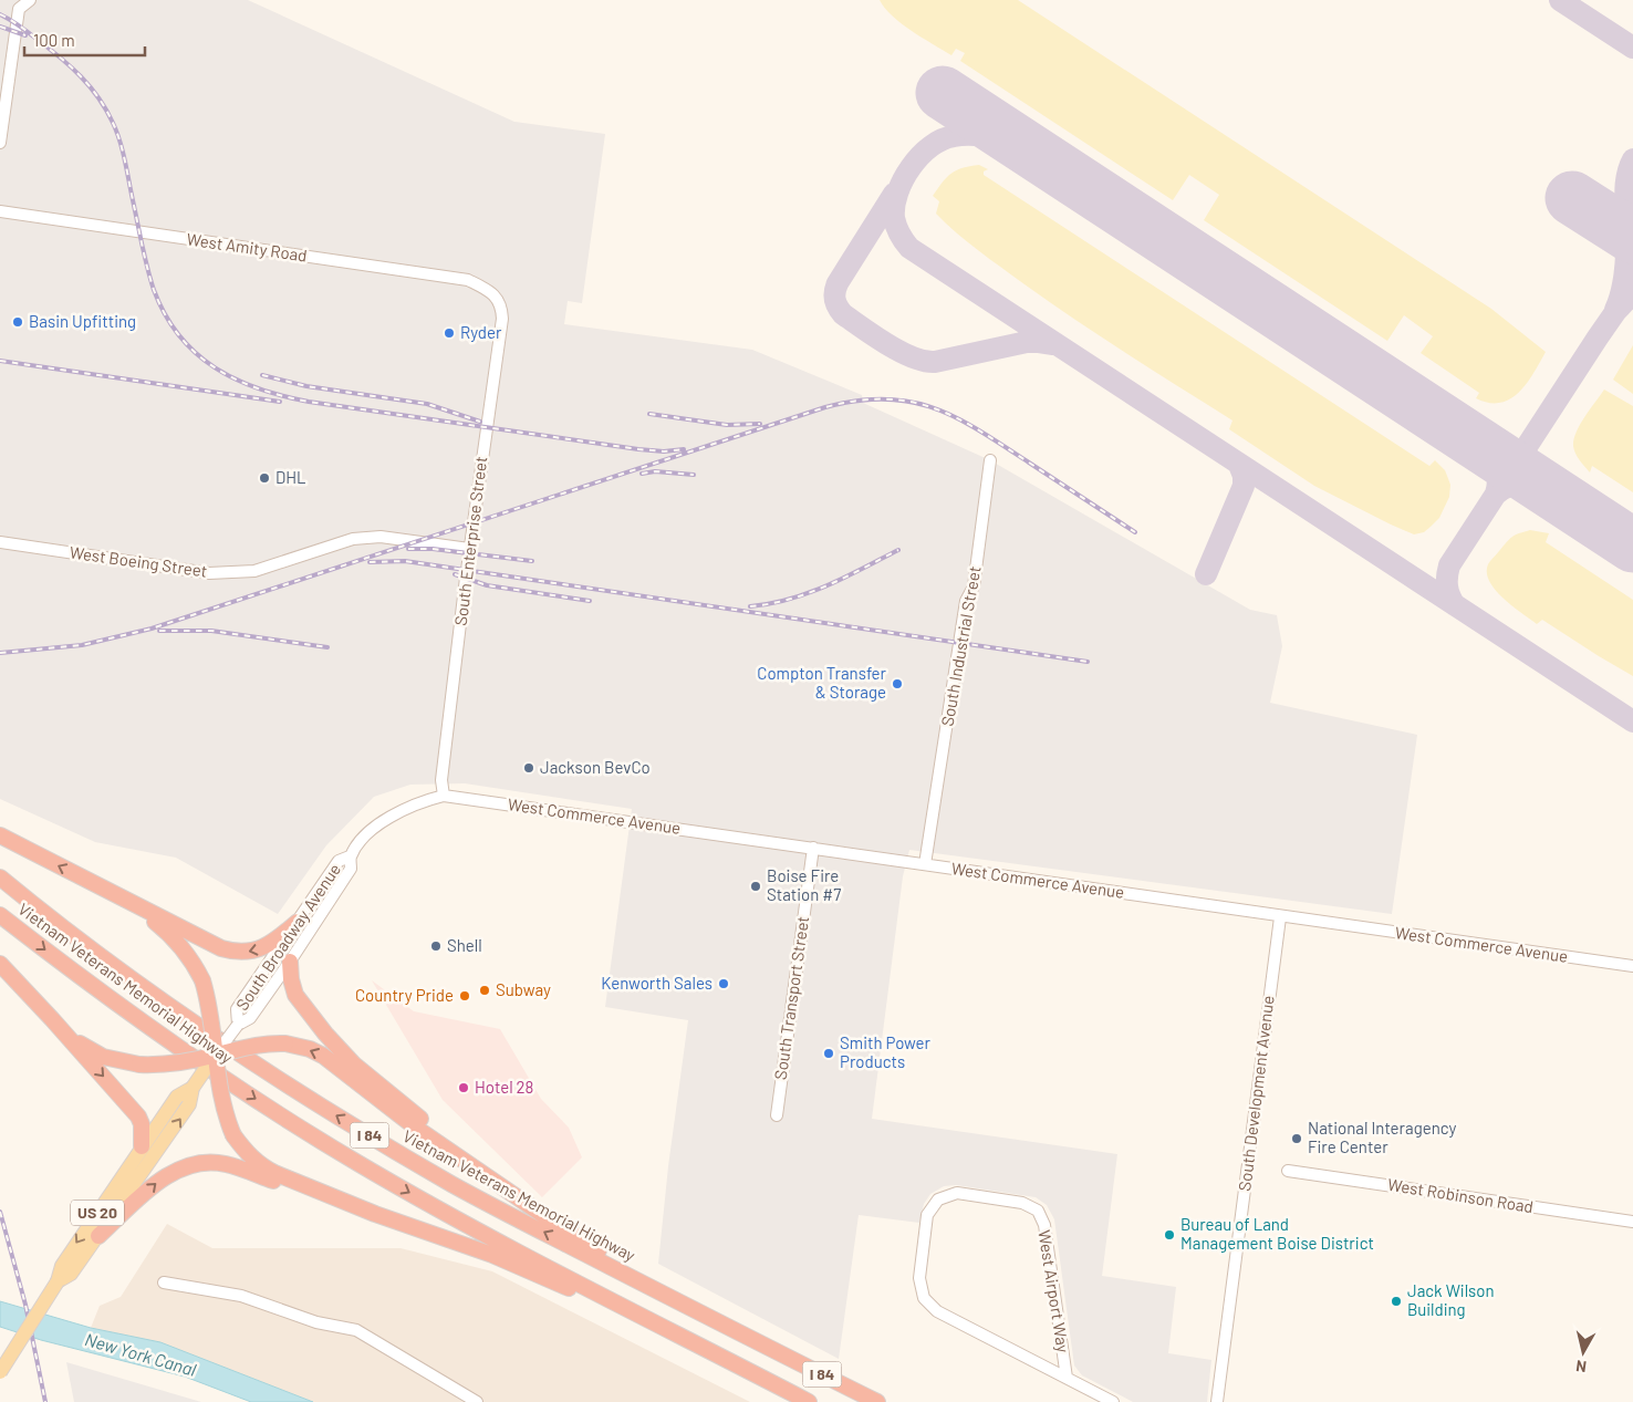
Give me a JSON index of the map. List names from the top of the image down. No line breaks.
{"streets":{"highway":["Vietnam Veterans Memorial Highway","I 84"],"main road":["South Broadway Avenue","US 20"],"street":["West Amity Road","South Enterprise Street","West Boeing Street","South Industrial Street","West Commerce Avenue","South Transport Street","South Development Avenue","West Robinson Road","West Airport Way"]},"crossings":[["West Amity Road","South Enterprise Street"],["South Enterprise Street","West Boeing Street"],["South Enterprise Street","West Commerce Avenue"],["South Enterprise Street","South Broadway Avenue"],["South Industrial Street","West Commerce Avenue"],["West Commerce Avenue","South Broadway Avenue"],["West Commerce Avenue","South Transport Street"],["West Commerce Avenue","South Development Avenue"]],"water":["New York Canal"],"places":["Basin Upfitting","Ryder","DHL","Compton Transfer & Storage","Jackson BevCo","Boise Fire Station #7","Shell","Kenworth Sales","Subway","Country Pride","Smith Power Products","Hotel 28","National Interagency Fire Center","Bureau of Land Management Boise District","Jack Wilson Building"],"scale_bar":"100 m","north":"bottom"}
